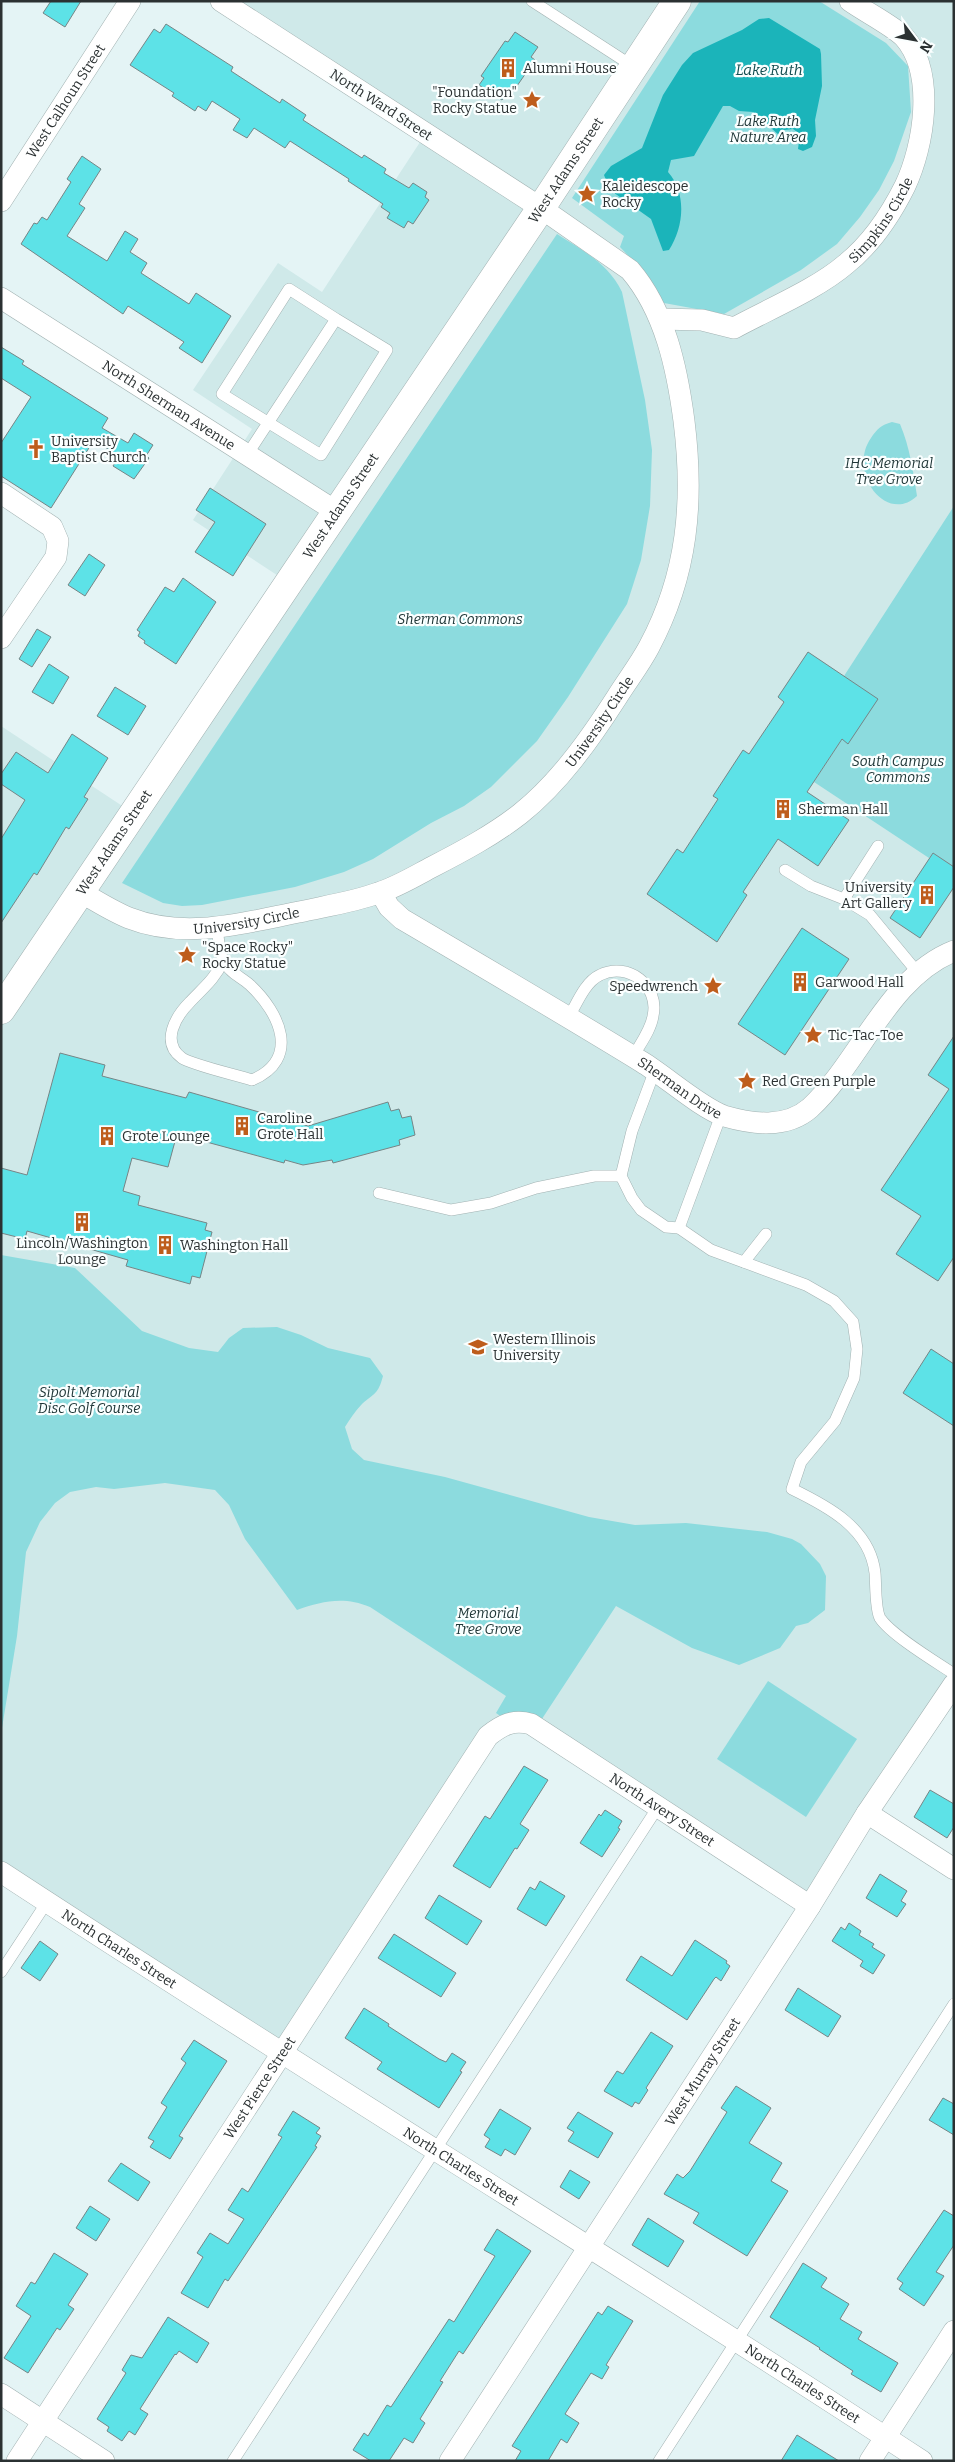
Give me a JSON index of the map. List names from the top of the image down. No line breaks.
{"streets":{"street":["West Calhoun Street","North Ward Street","West Adams Street","Simpkins Circle","North Sherman Avenue","University Circle","Sherman Drive","North Avery Street","North Charles Street","West Murray Street","West Pierce Street"]},"crossings":[["North Ward Street","West Adams Street"],["North Ward Street","University Circle"],["West Adams Street","North Sherman Avenue"],["West Adams Street","University Circle"],["Simpkins Circle","University Circle"],["University Circle","Sherman Drive"],["North Avery Street","West Murray Street"],["North Avery Street","West Pierce Street"],["North Charles Street","West Murray Street"],["North Charles Street","West Pierce Street"]],"water":["Lake Ruth"],"parks":["Lake Ruth Nature Area","IHC Memorial Tree Grove","Sherman Commons","South Campus Commons","Sipolt Memorial Disc Golf Course","Memorial Tree Grove"],"places":{"building":["Alumni House","Sherman Hall","University Art Gallery","Garwood Hall","Caroline Grote Hall","Grote Lounge","Lincoln/Washington Lounge","Washington Hall"],"place":["\"Foundation\" Rocky Statue","Kaleidescope Rocky","\"Space Rocky\" Rocky Statue","Speedwrench","Tic-Tac-Toe","Red Green Purple"],"church":["University Baptist Church"],"school or university":["Western Illinois University"]},"north":"bottom right"}
